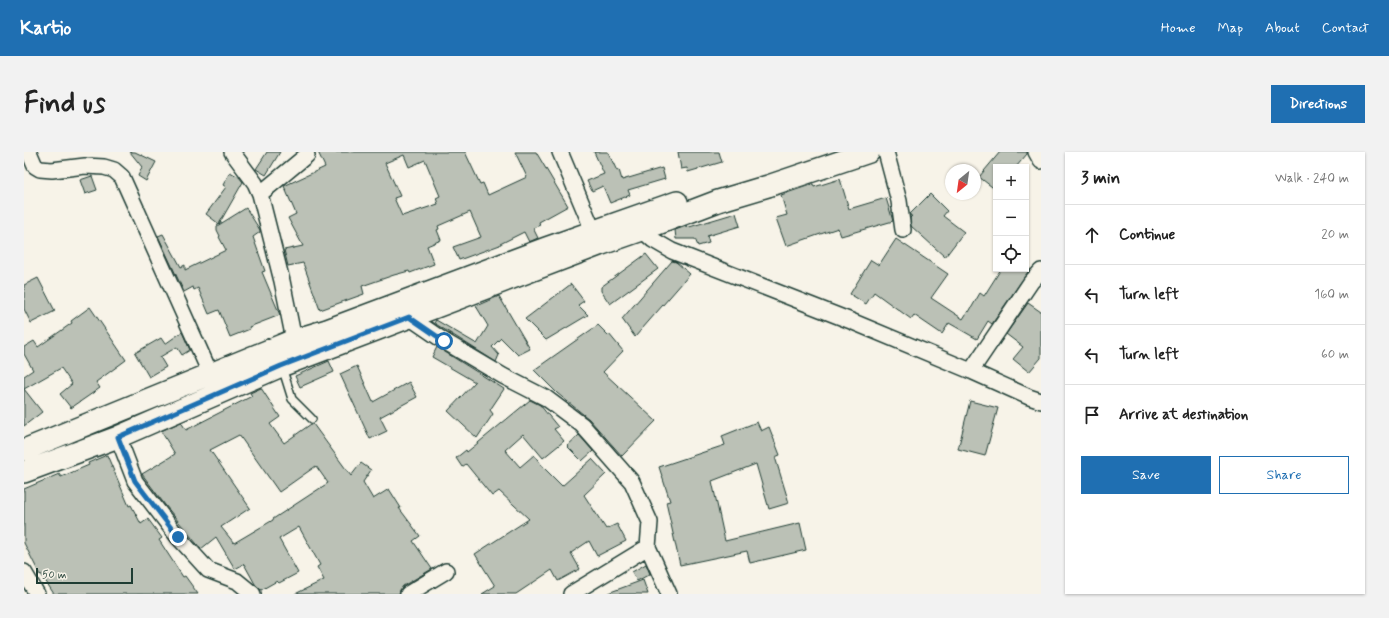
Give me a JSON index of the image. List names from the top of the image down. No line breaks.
{"scale_bar":"50 m","north":"bottom left","page":{"header":"Kartio","nav":["Home","Map","About","Contact"],"buttons":["Directions",["Save","Share"]],"title":"Find us","heading":["3 min","Walk · 240 m"],"map_buttons":["+","−"],"list":[["Continue","20 m"],["Turn left","160 m"],["Turn left","60 m"],"Arrive at destination"],"scale":"50 m"}}
